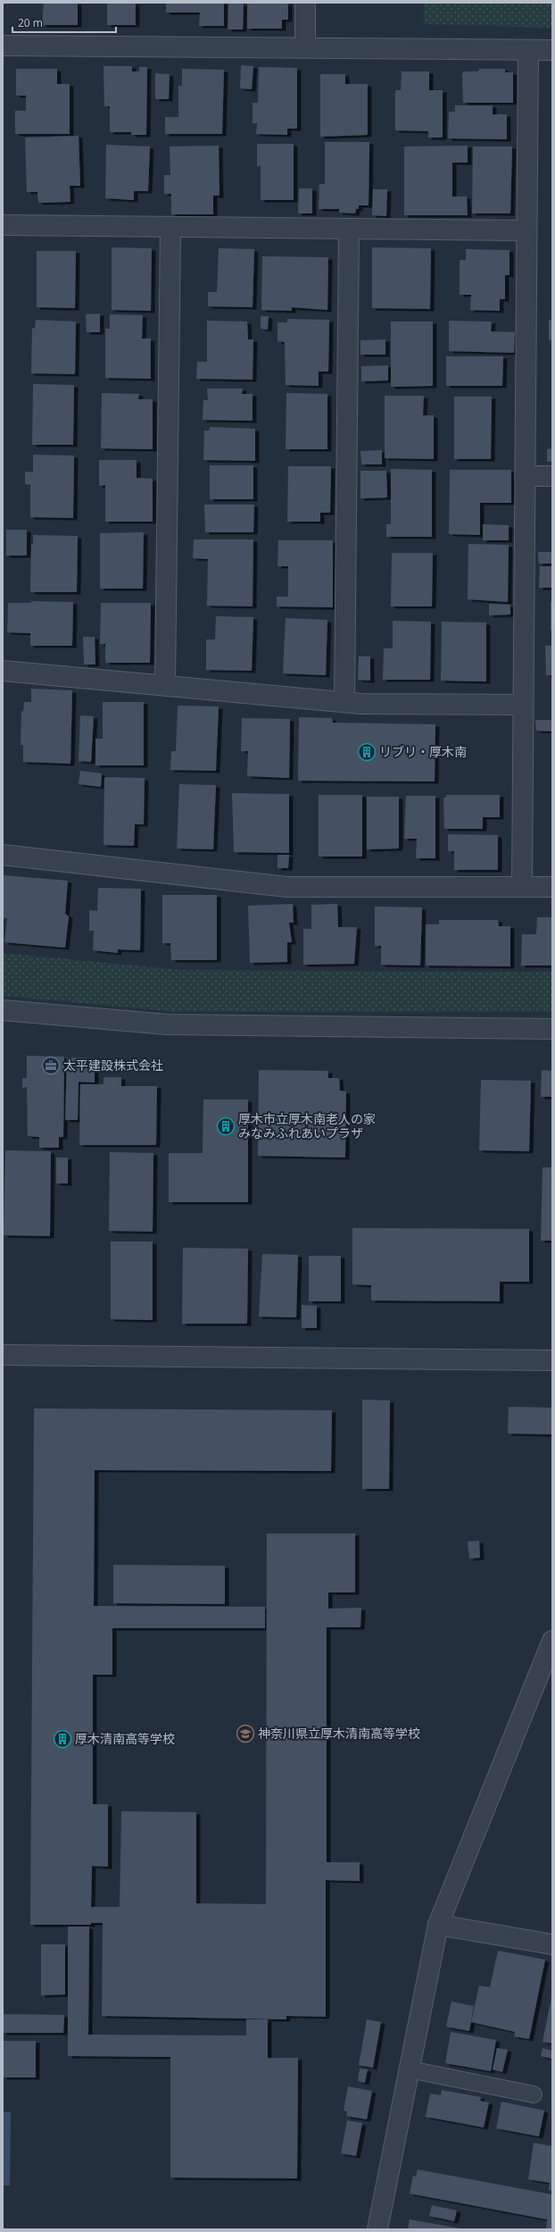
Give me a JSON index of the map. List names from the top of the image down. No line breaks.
{"places":{"building":["リブリ・厚木南","厚木市立厚木南老人の家 みなみふれあいプラザ","厚木清南高等学校"],"office":["太平建設株式会社"],"school or university":["神奈川県立厚木清南高等学校"]},"scale_bar":"20 m"}
